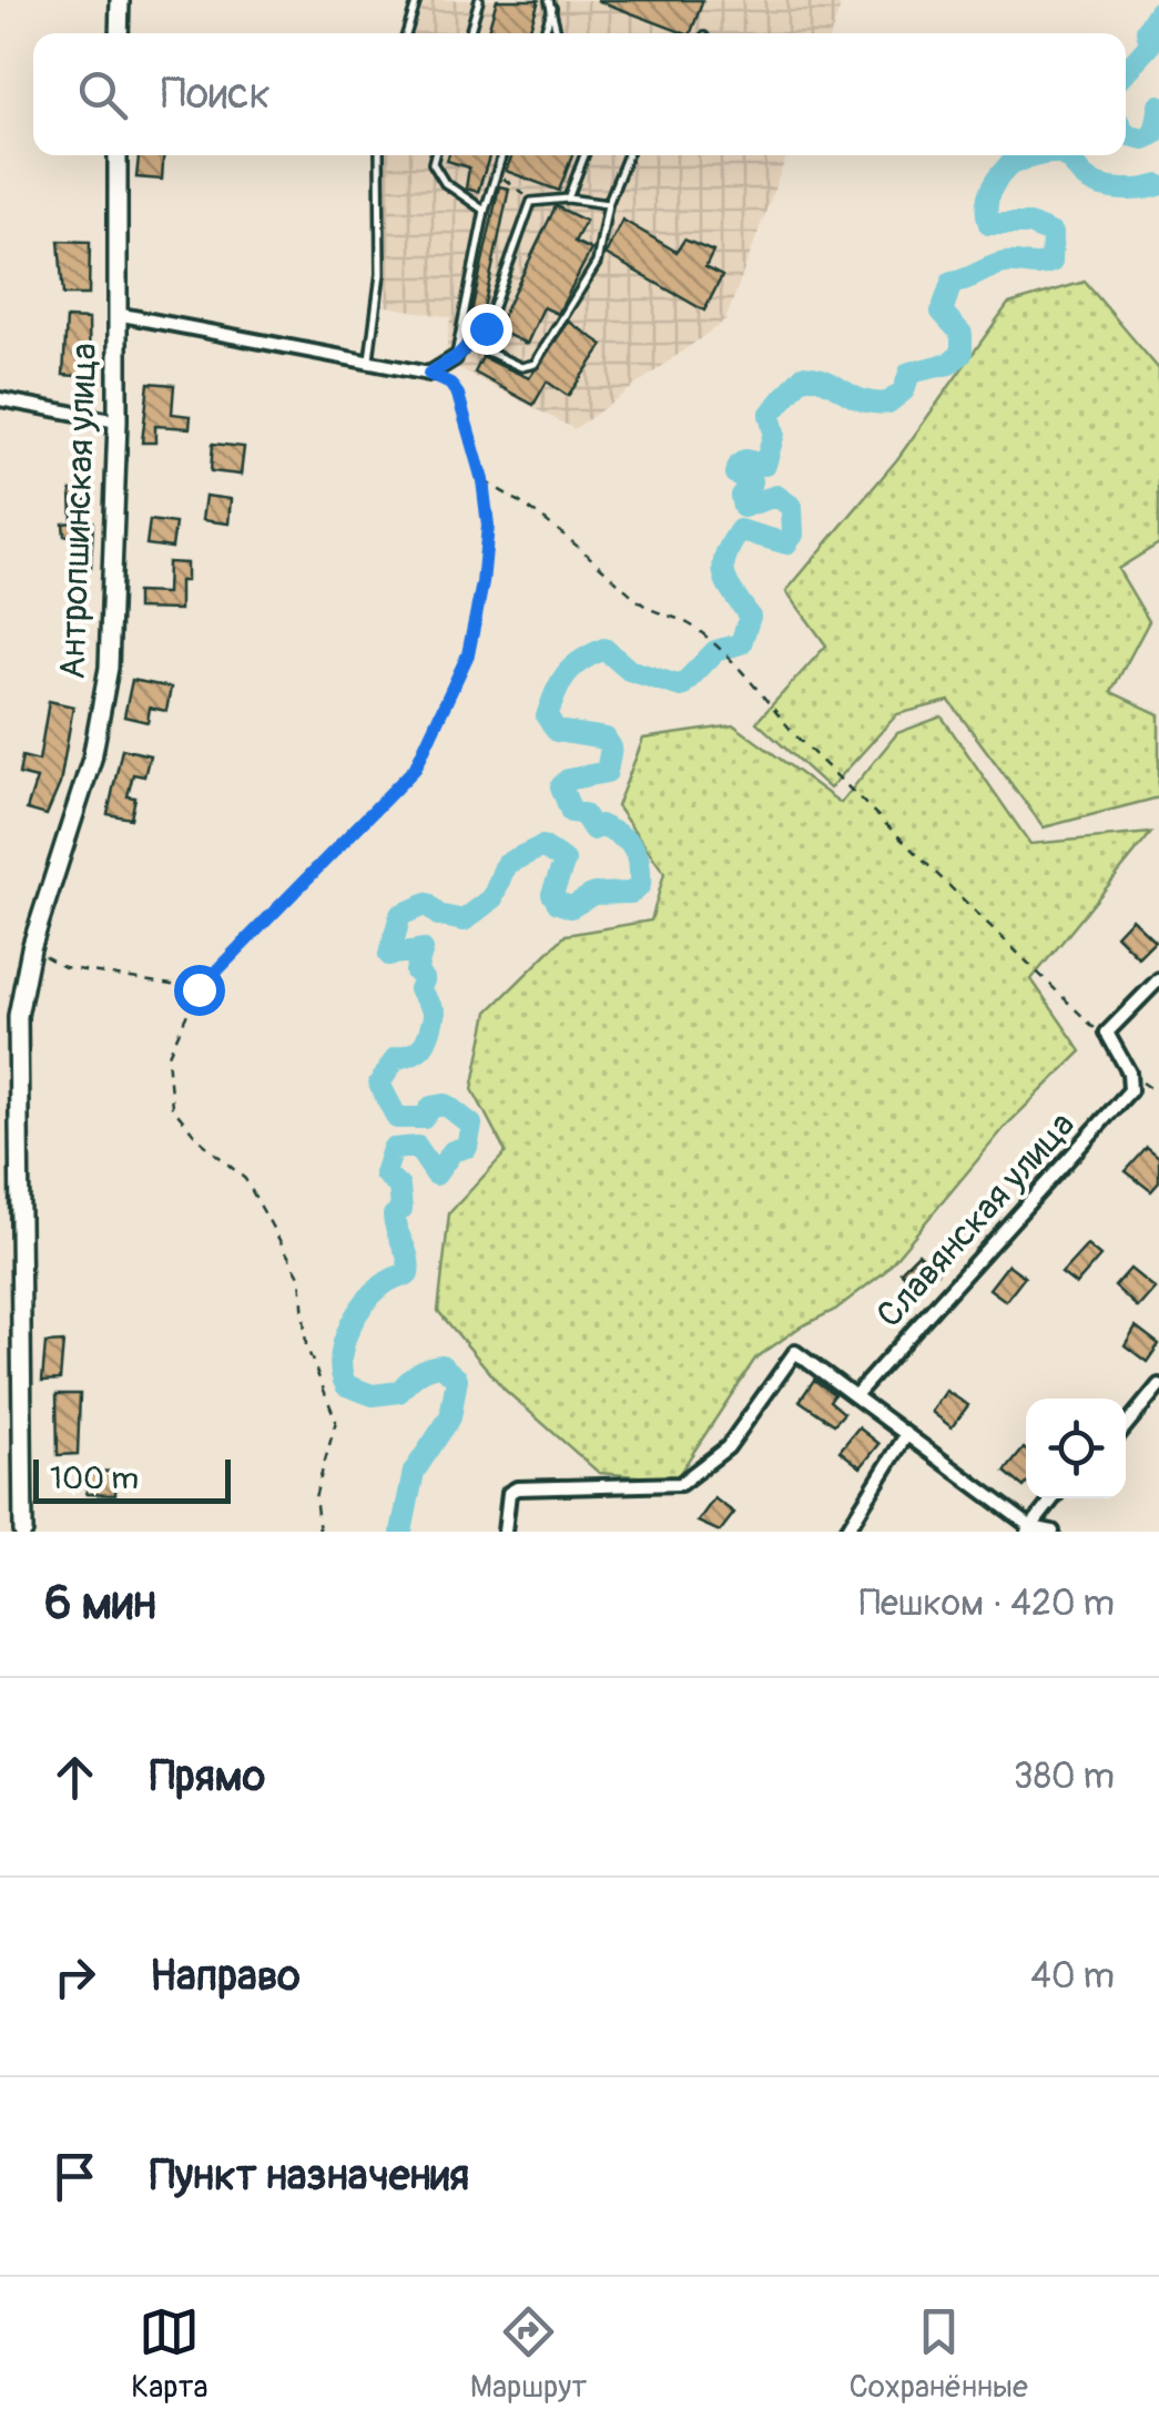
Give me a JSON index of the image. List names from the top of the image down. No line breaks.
{"streets":{"street":["Антропшинская улица","Славянская улица"]},"scale_bar":"100 m","page":{"search":"Поиск","scale":"100 m","heading":["6 мин","Пешком · 420 m"],"list":[["Прямо","380 m"],["Направо","40 m"],"Пункт назначения"],"nav":["Карта","Маршрут","Сохранённые"]}}
